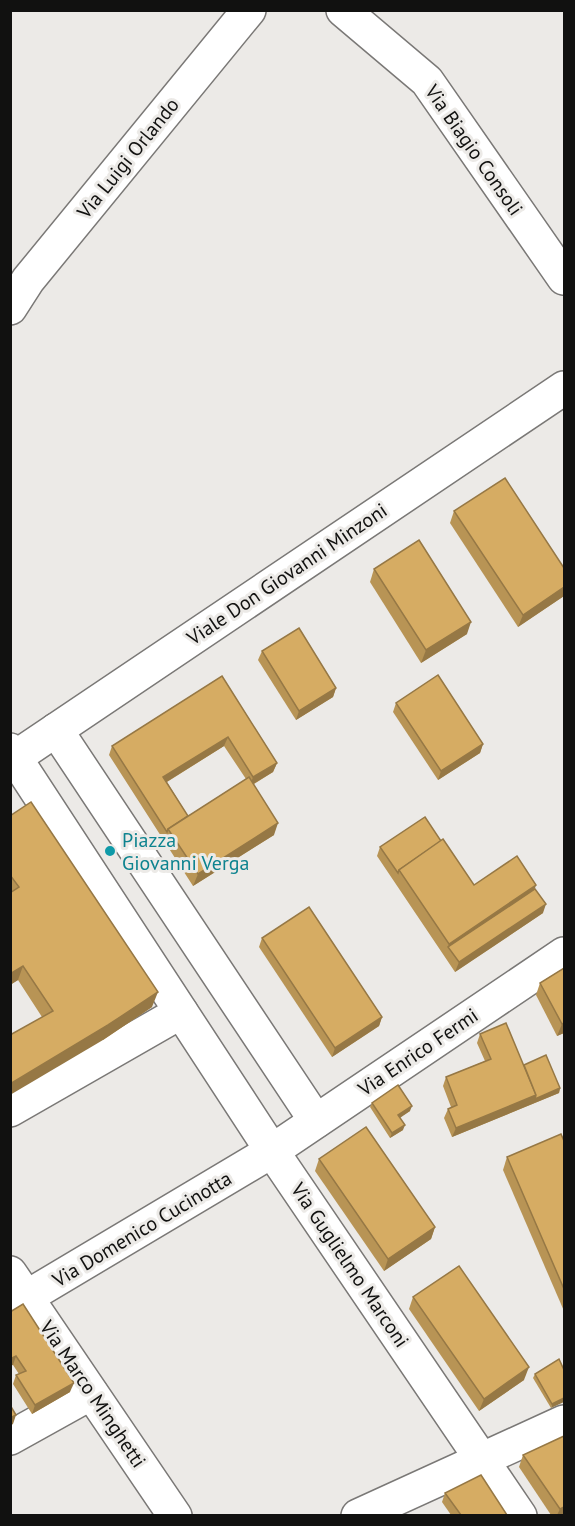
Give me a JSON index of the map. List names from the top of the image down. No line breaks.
{"streets":{"street":["Via Biagio Consoli","Via Luigi Orlando","Viale Don Giovanni Minzoni","Via Enrico Fermi","Via Domenico Cucinotta","Via Guglielmo Marconi","Via Marco Minghetti"]},"crossings":[["Viale Don Giovanni Minzoni","Via Guglielmo Marconi"],["Via Enrico Fermi","Via Domenico Cucinotta"],["Via Enrico Fermi","Via Guglielmo Marconi"],["Via Domenico Cucinotta","Via Guglielmo Marconi"],["Via Domenico Cucinotta","Via Marco Minghetti"]],"places":["Piazza Giovanni Verga"]}
